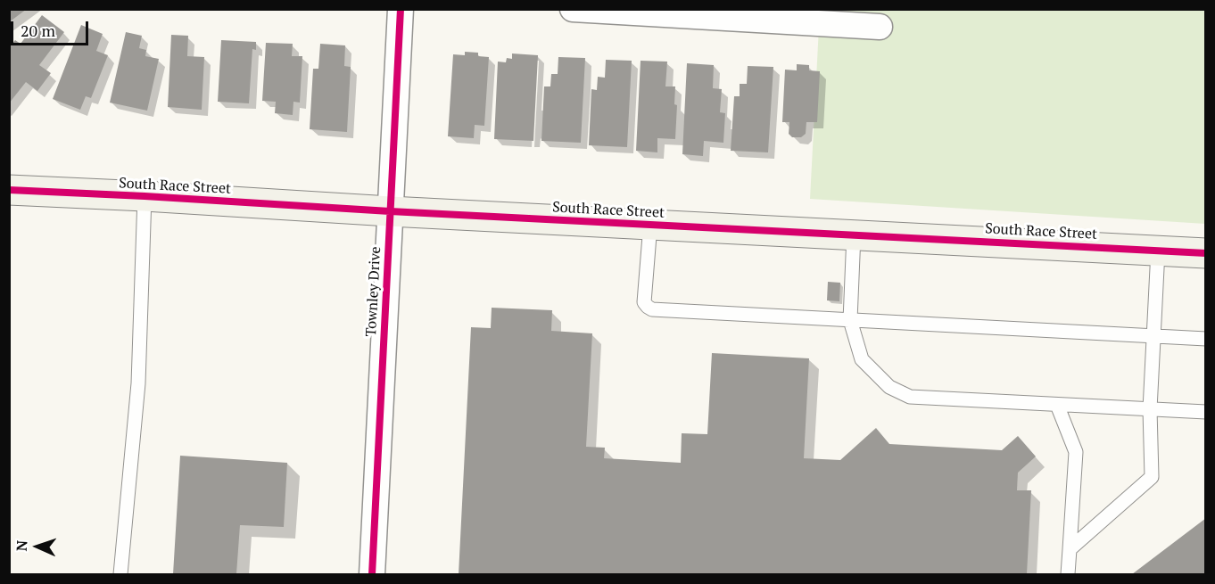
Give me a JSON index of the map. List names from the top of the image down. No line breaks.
{"streets":{"street":["South Race Street","Townley Drive"]},"crossings":[["South Race Street","Townley Drive"]],"scale_bar":"20 m","north":"left"}
